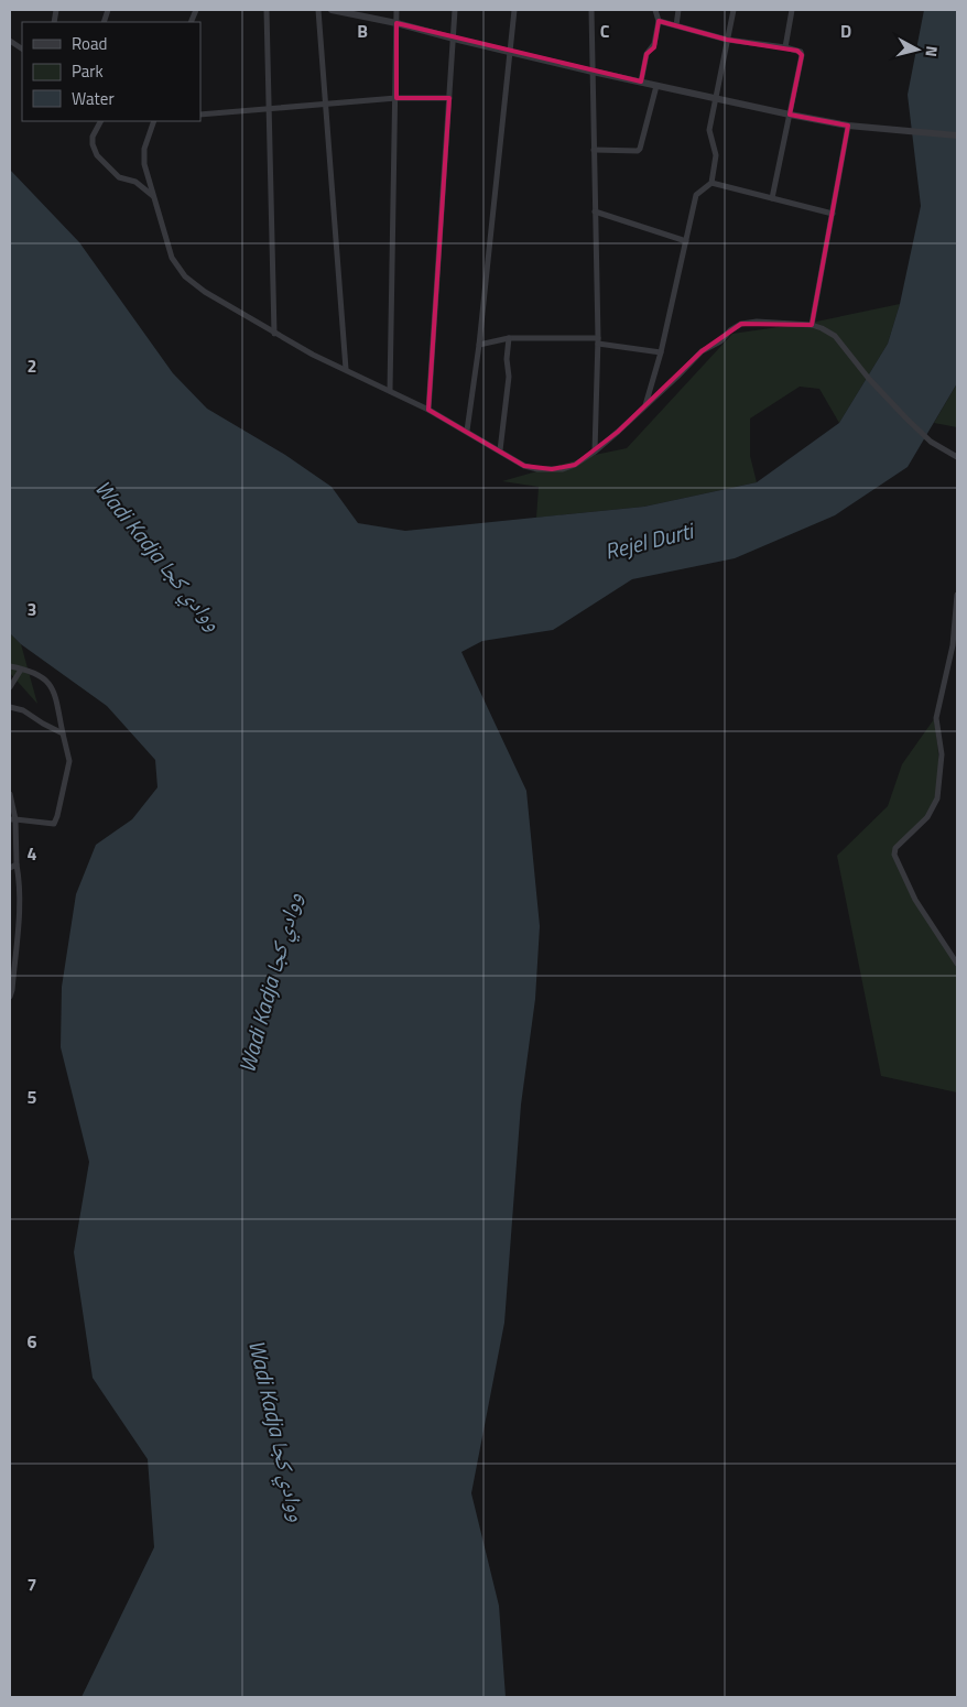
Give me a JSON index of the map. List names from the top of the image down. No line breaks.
{"water":["Rejel Durti","Wadi Kadja ووادي كجا"],"legend":["Road","Park","Water"],"north":"right","grid":{"columns":["B","C","D"],"rows":["2","3","4","5","6","7"]}}
